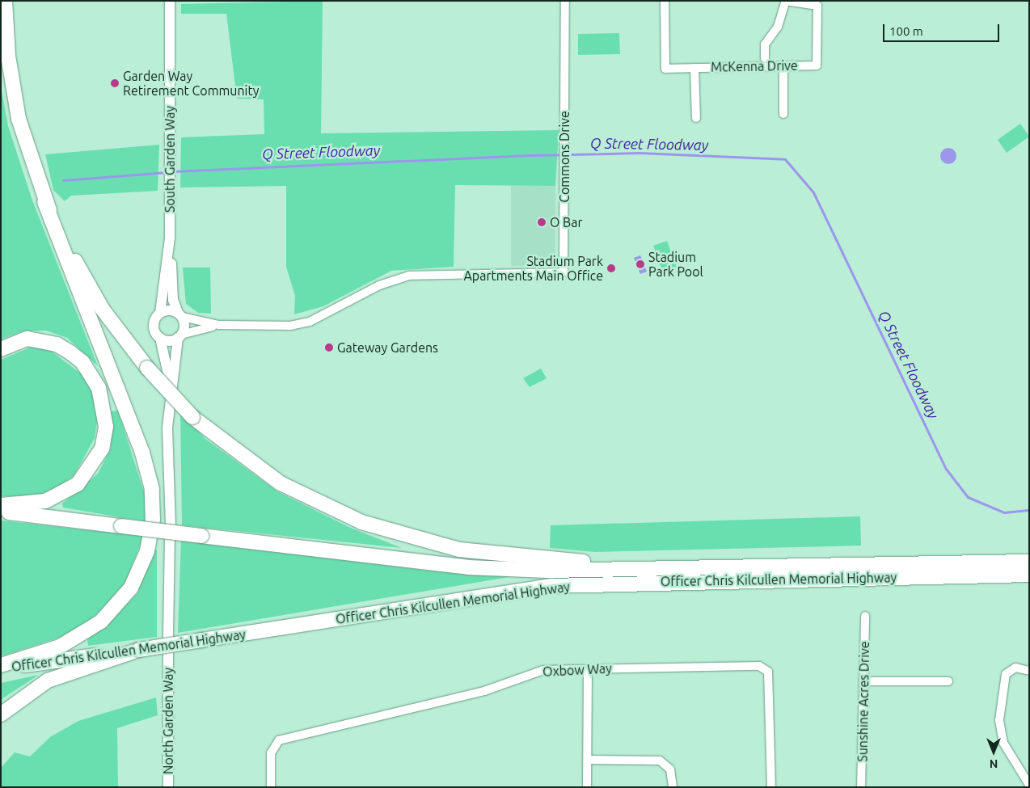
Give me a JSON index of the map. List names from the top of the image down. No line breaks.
{"streets":{"highway":["Officer Chris Kilcullen Memorial Highway"],"street":["McKenna Drive","Commons Drive","South Garden Way","Oxbow Way","Sunshine Acres Drive","North Garden Way"]},"crossings":[["Commons Drive","South Garden Way"]],"water":["Q Street Floodway"],"places":["Garden Way Retirement Community","O Bar","Stadium Park Pool","Stadium Park Apartments Main Office","Gateway Gardens"],"scale_bar":"100 m","north":"bottom"}
